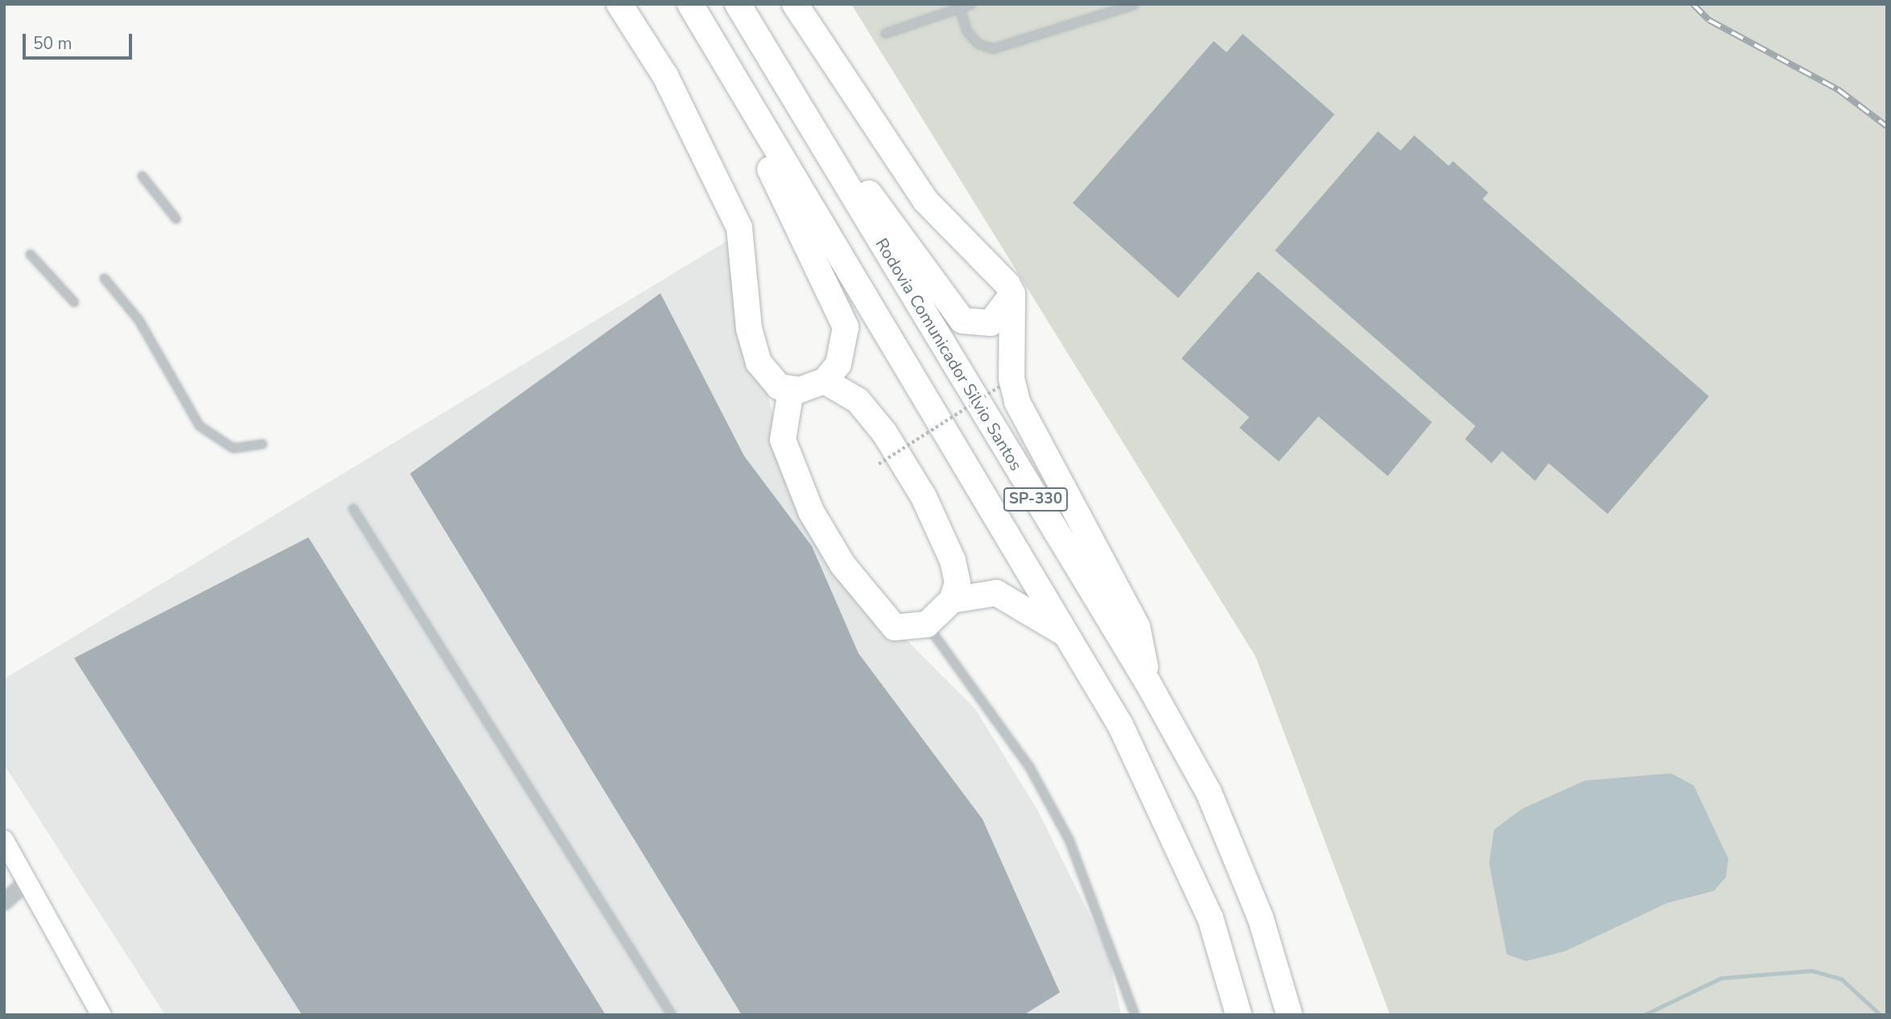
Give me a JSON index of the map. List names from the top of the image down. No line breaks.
{"streets":{"highway":["Rodovia Comunicador Silvio Santos","SP-330"]},"scale_bar":"50 m"}
